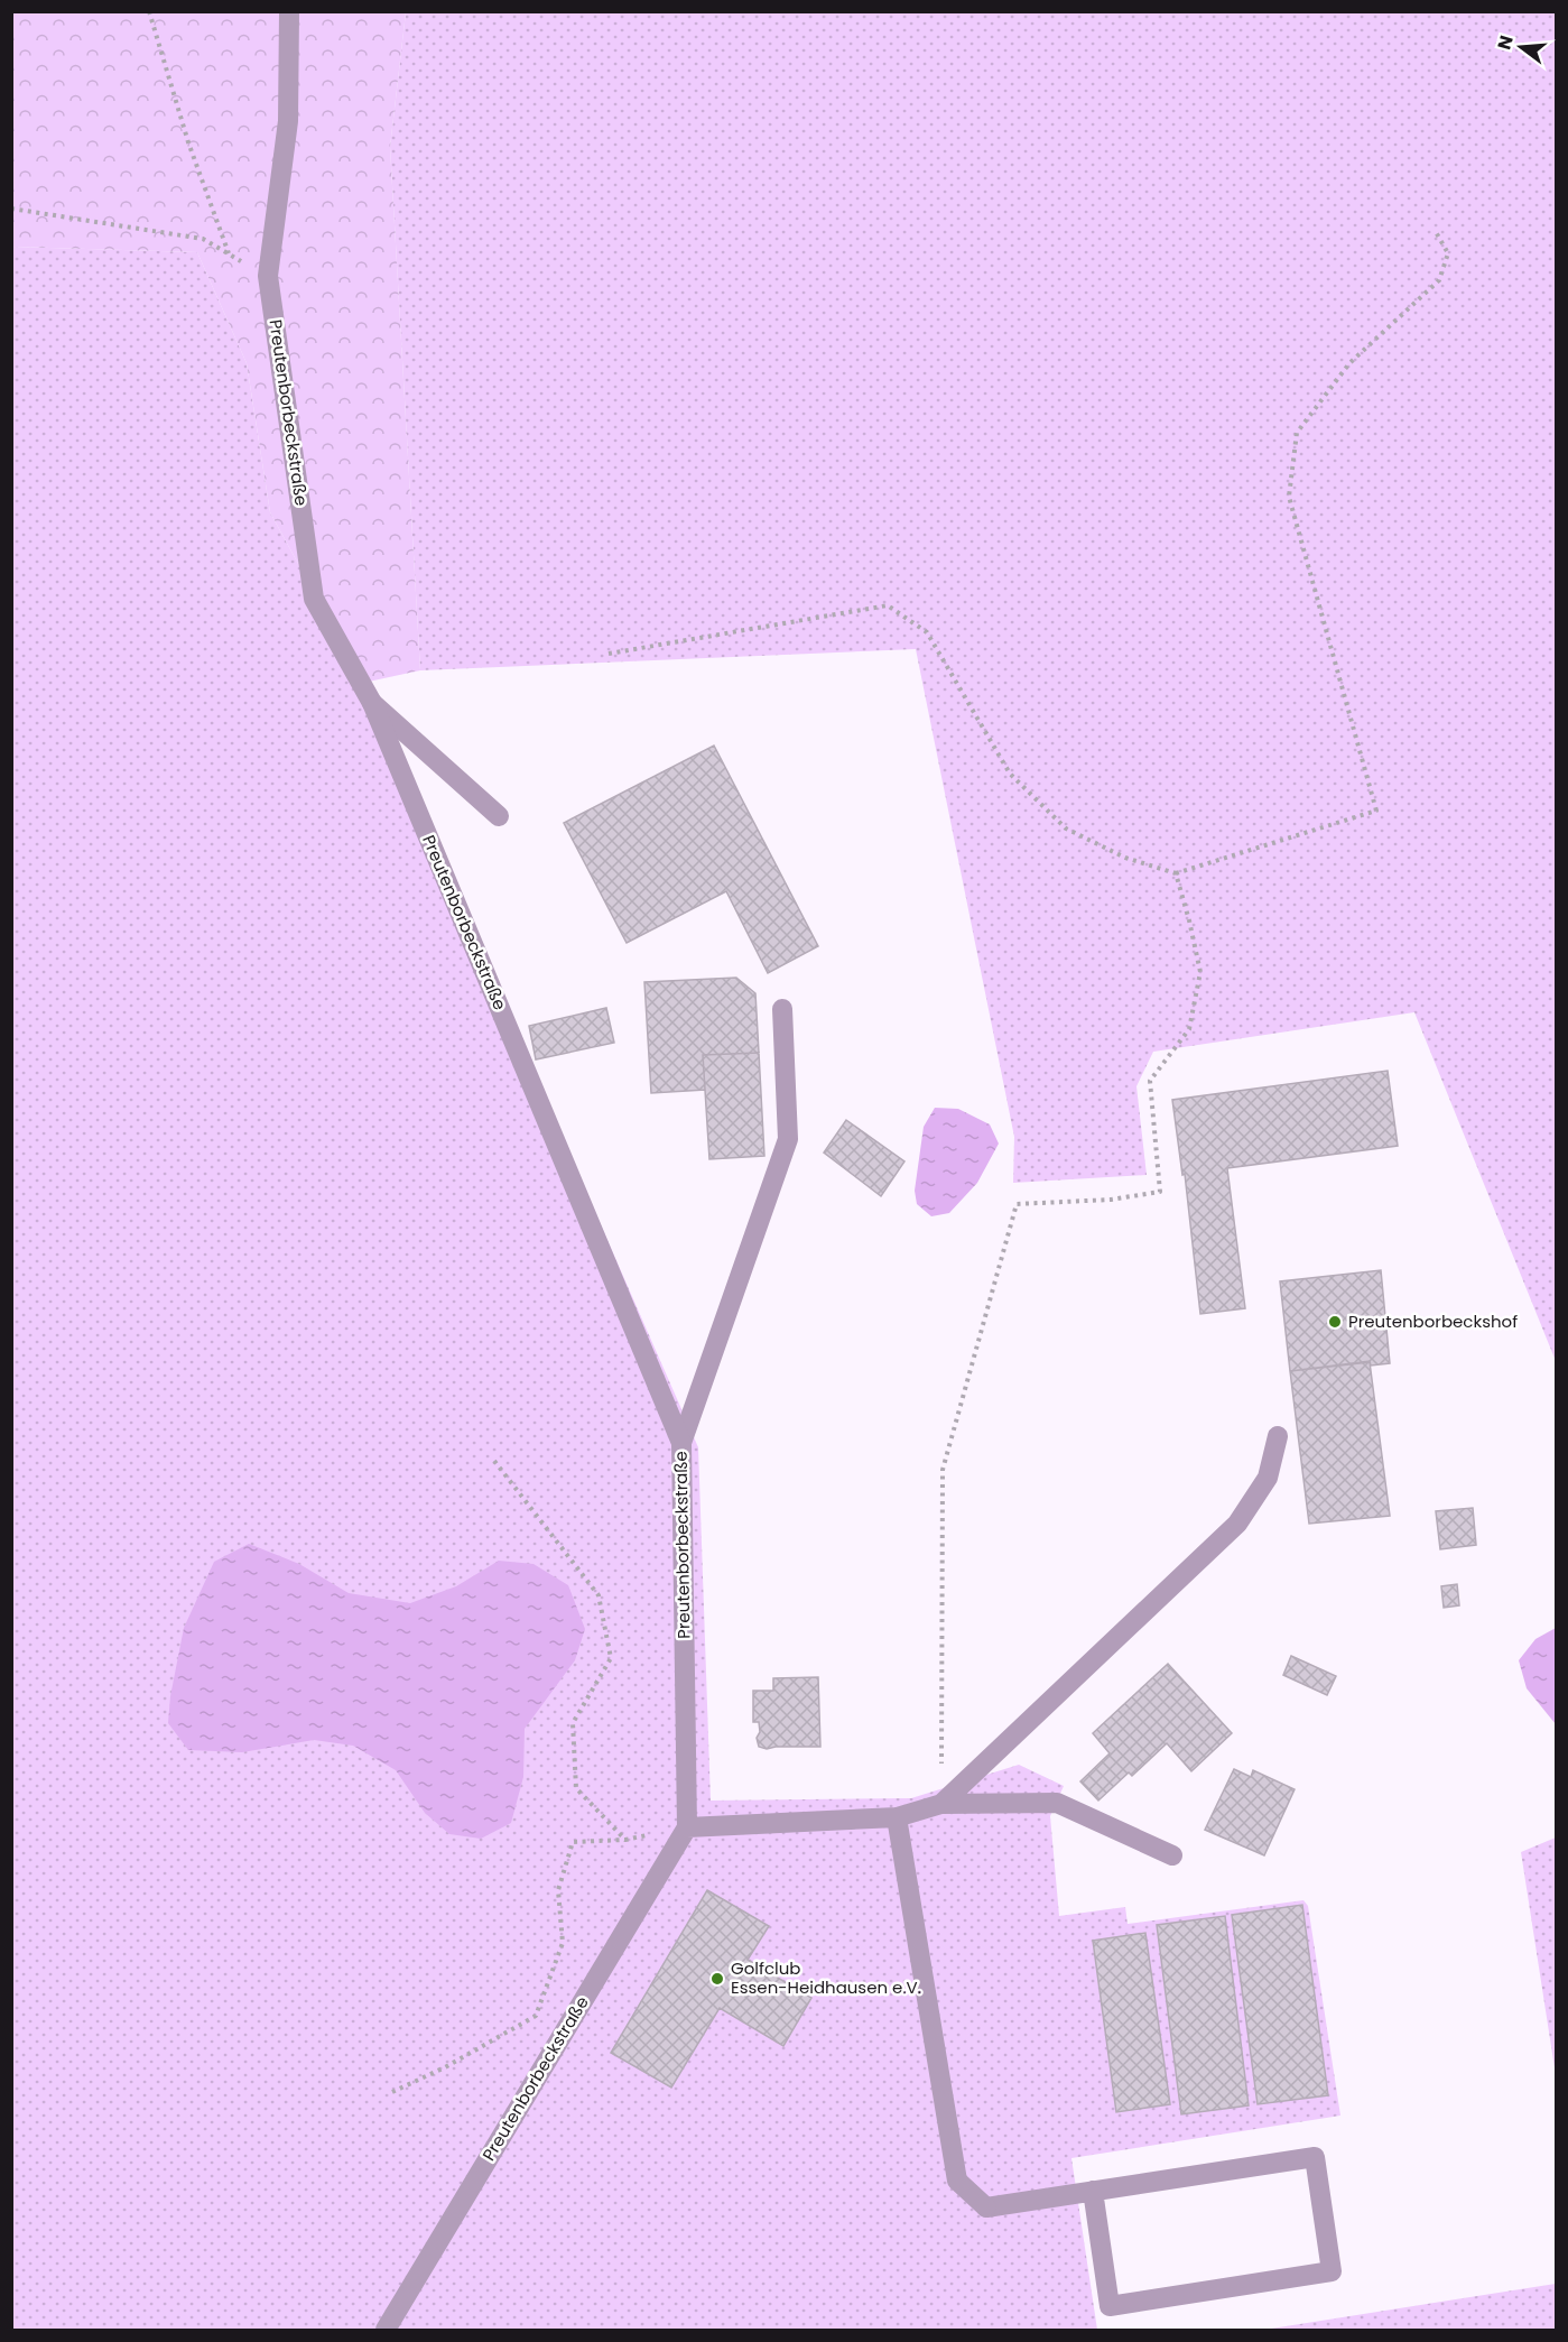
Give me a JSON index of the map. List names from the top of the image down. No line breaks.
{"streets":{"street":["Preutenborbeckstraße"]},"places":["Preutenborbeckshof","Golfclub Essen-Heidhausen e.V."],"north":"left"}
